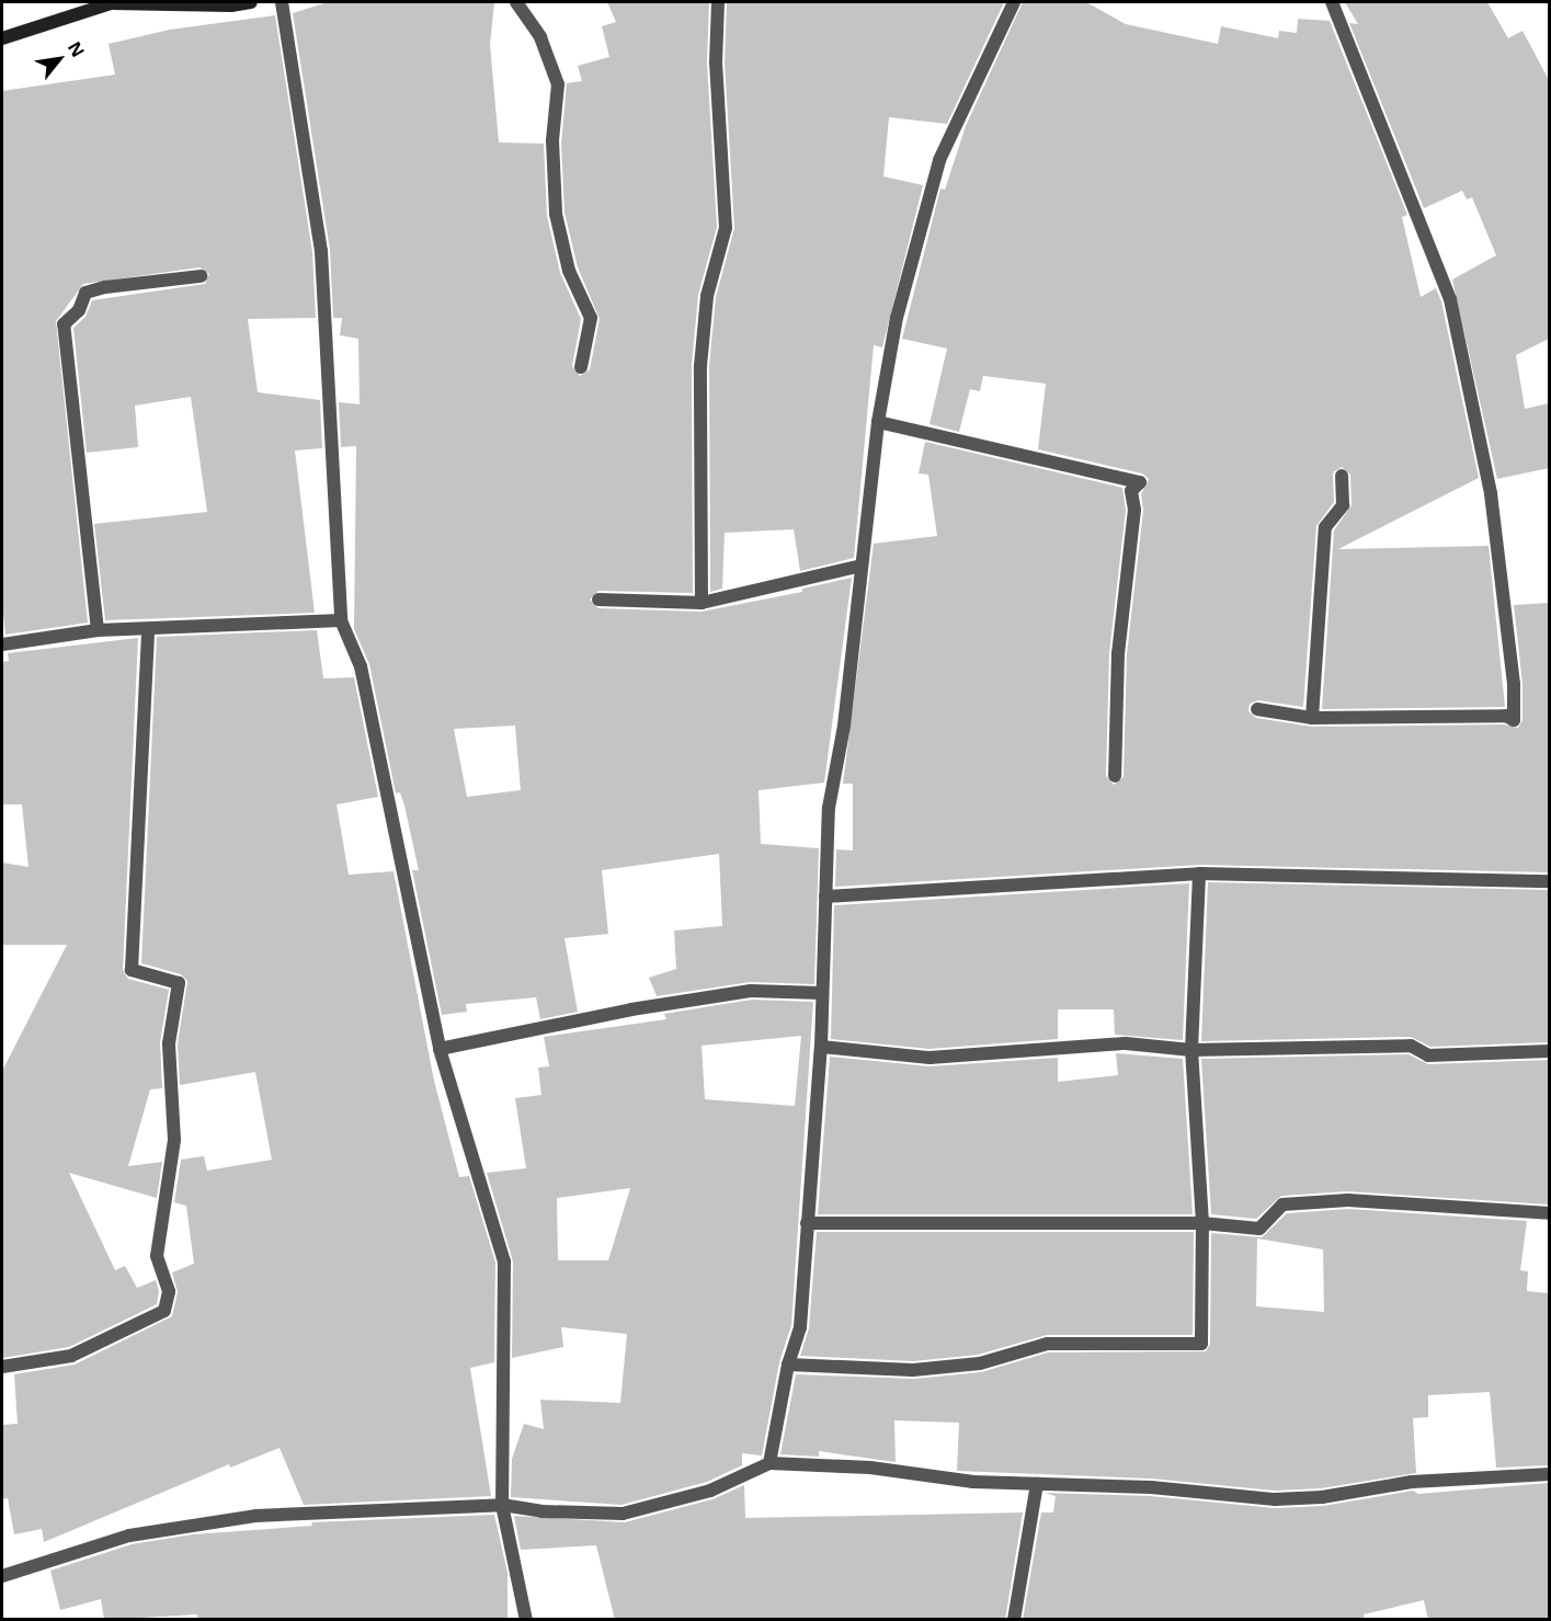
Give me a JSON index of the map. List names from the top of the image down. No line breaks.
{"north":"top right"}
